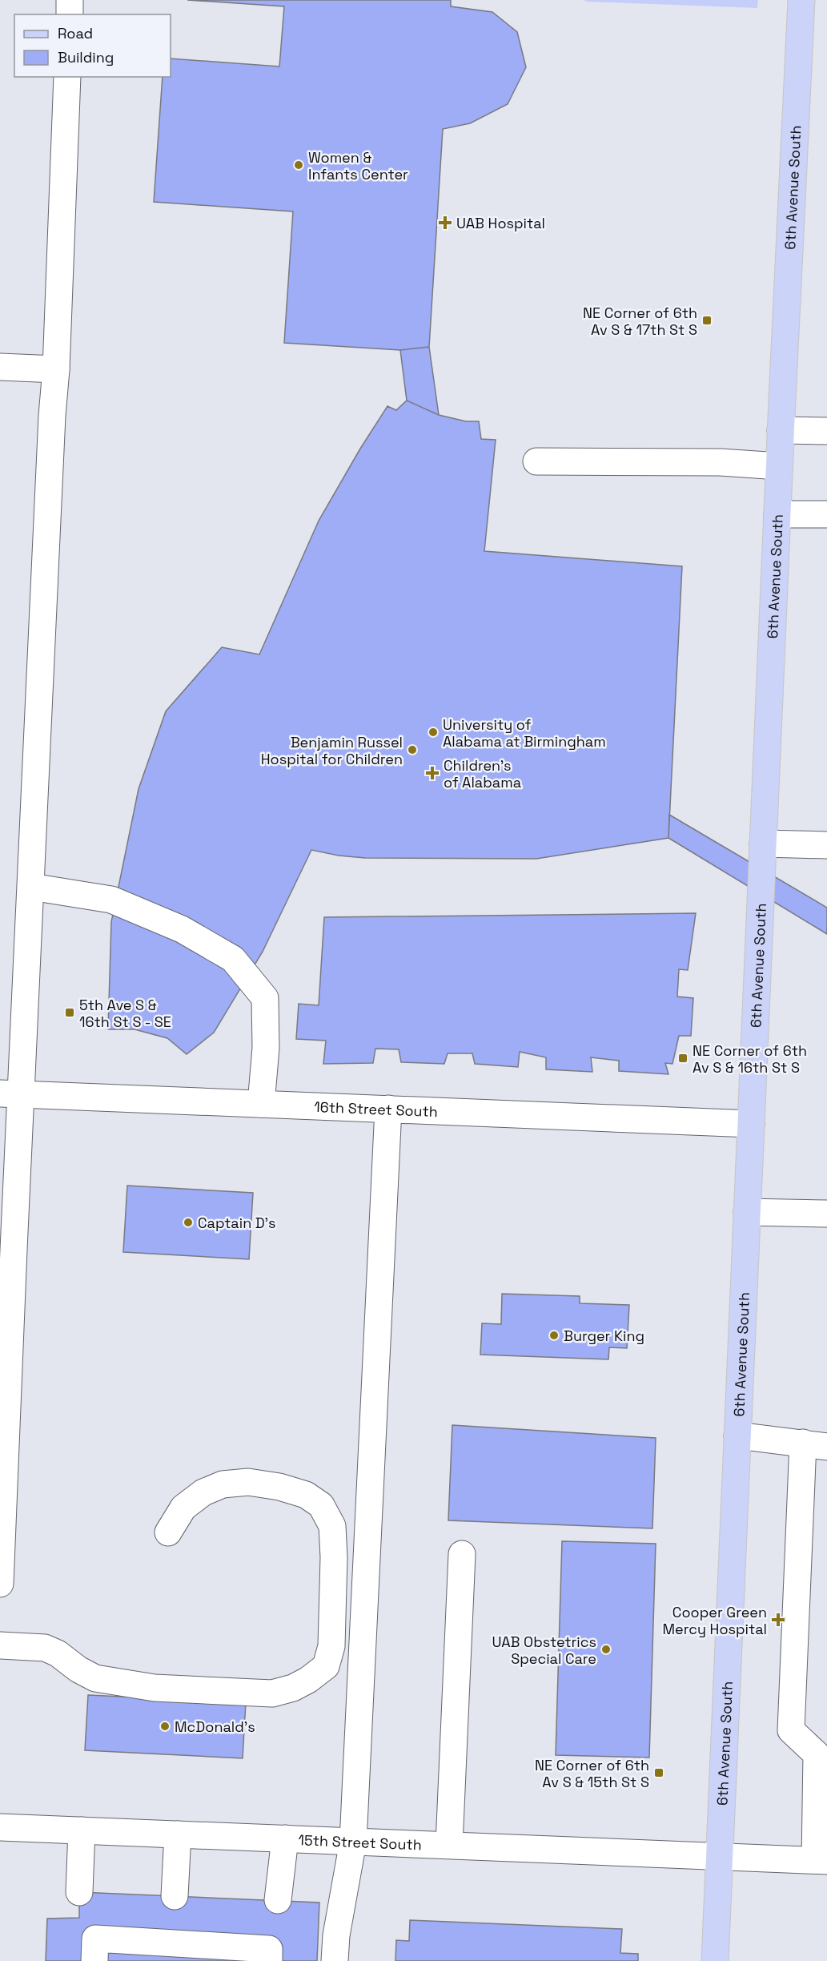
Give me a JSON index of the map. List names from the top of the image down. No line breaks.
{"streets":{"main road":["6th Avenue South"],"street":["16th Street South","15th Street South"]},"crossings":[["6th Avenue South","16th Street South"],["6th Avenue South","15th Street South"]],"places":{"other":["Women & Infants Center","University of Alabama at Birmingham","Benjamin Russel Hospital for Children","Captain D's","Burger King","UAB Obstetrics Special Care","McDonald's"],"health":["UAB Hospital","Children's of Alabama","Cooper Green Mercy Hospital"],"transit":["NE Corner of 6th Av S & 17th St S","5th Ave S & 16th St S - SE","NE Corner of 6th Av S & 16th St S","NE Corner of 6th Av S & 15th St S"]},"legend":["Road","Building"]}
